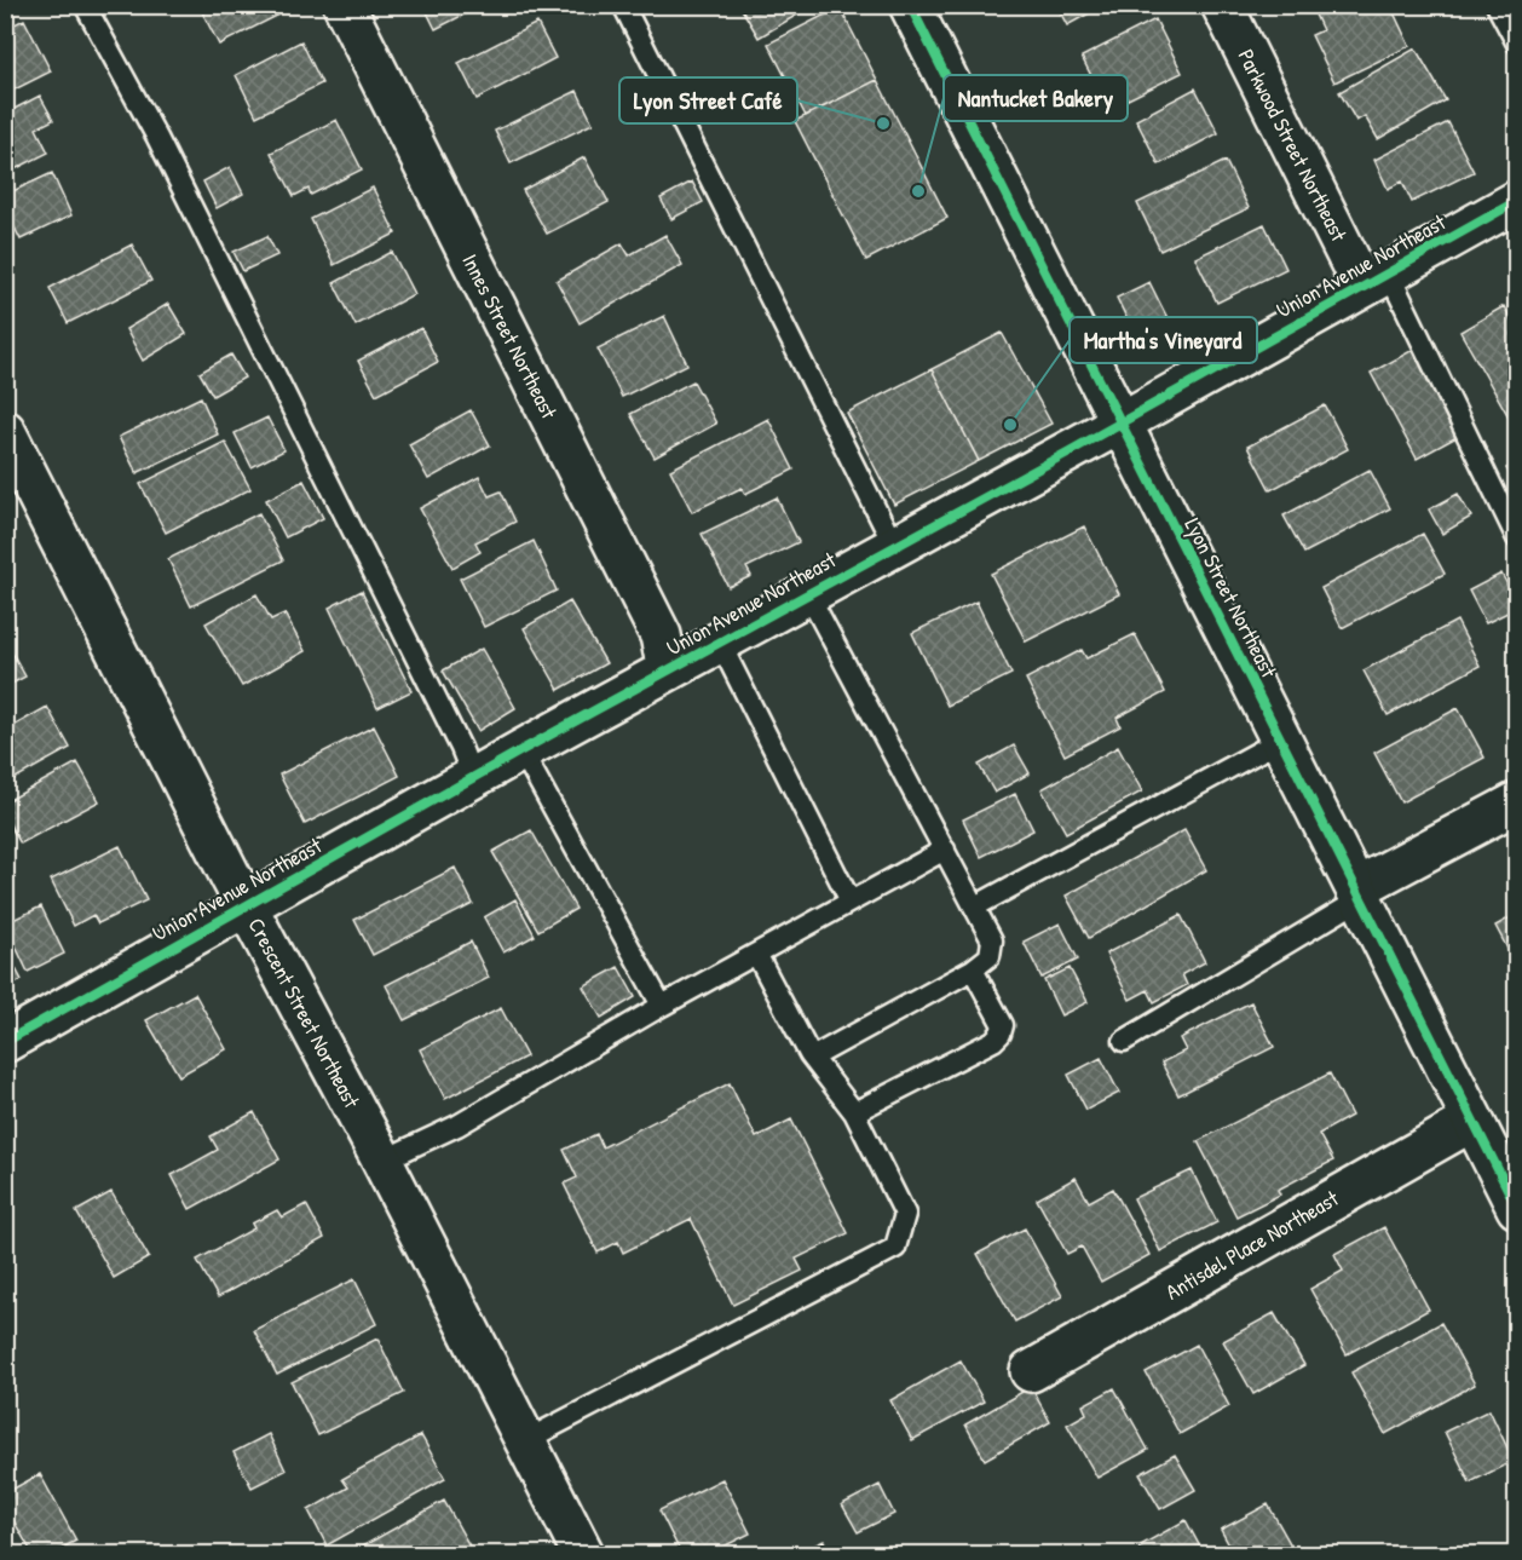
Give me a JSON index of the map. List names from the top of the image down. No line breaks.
{"streets":{"street":["Parkwood Street Northeast","Union Avenue Northeast","Innes Street Northeast","Lyon Street Northeast","Crescent Street Northeast","Antisdel Place Northeast"]},"crossings":[["Parkwood Street Northeast","Union Avenue Northeast"],["Union Avenue Northeast","Innes Street Northeast"],["Union Avenue Northeast","Lyon Street Northeast"],["Union Avenue Northeast","Crescent Street Northeast"],["Lyon Street Northeast","Antisdel Place Northeast"]],"places":["Lyon Street Café","Nantucket Bakery","Martha's Vineyard"]}
